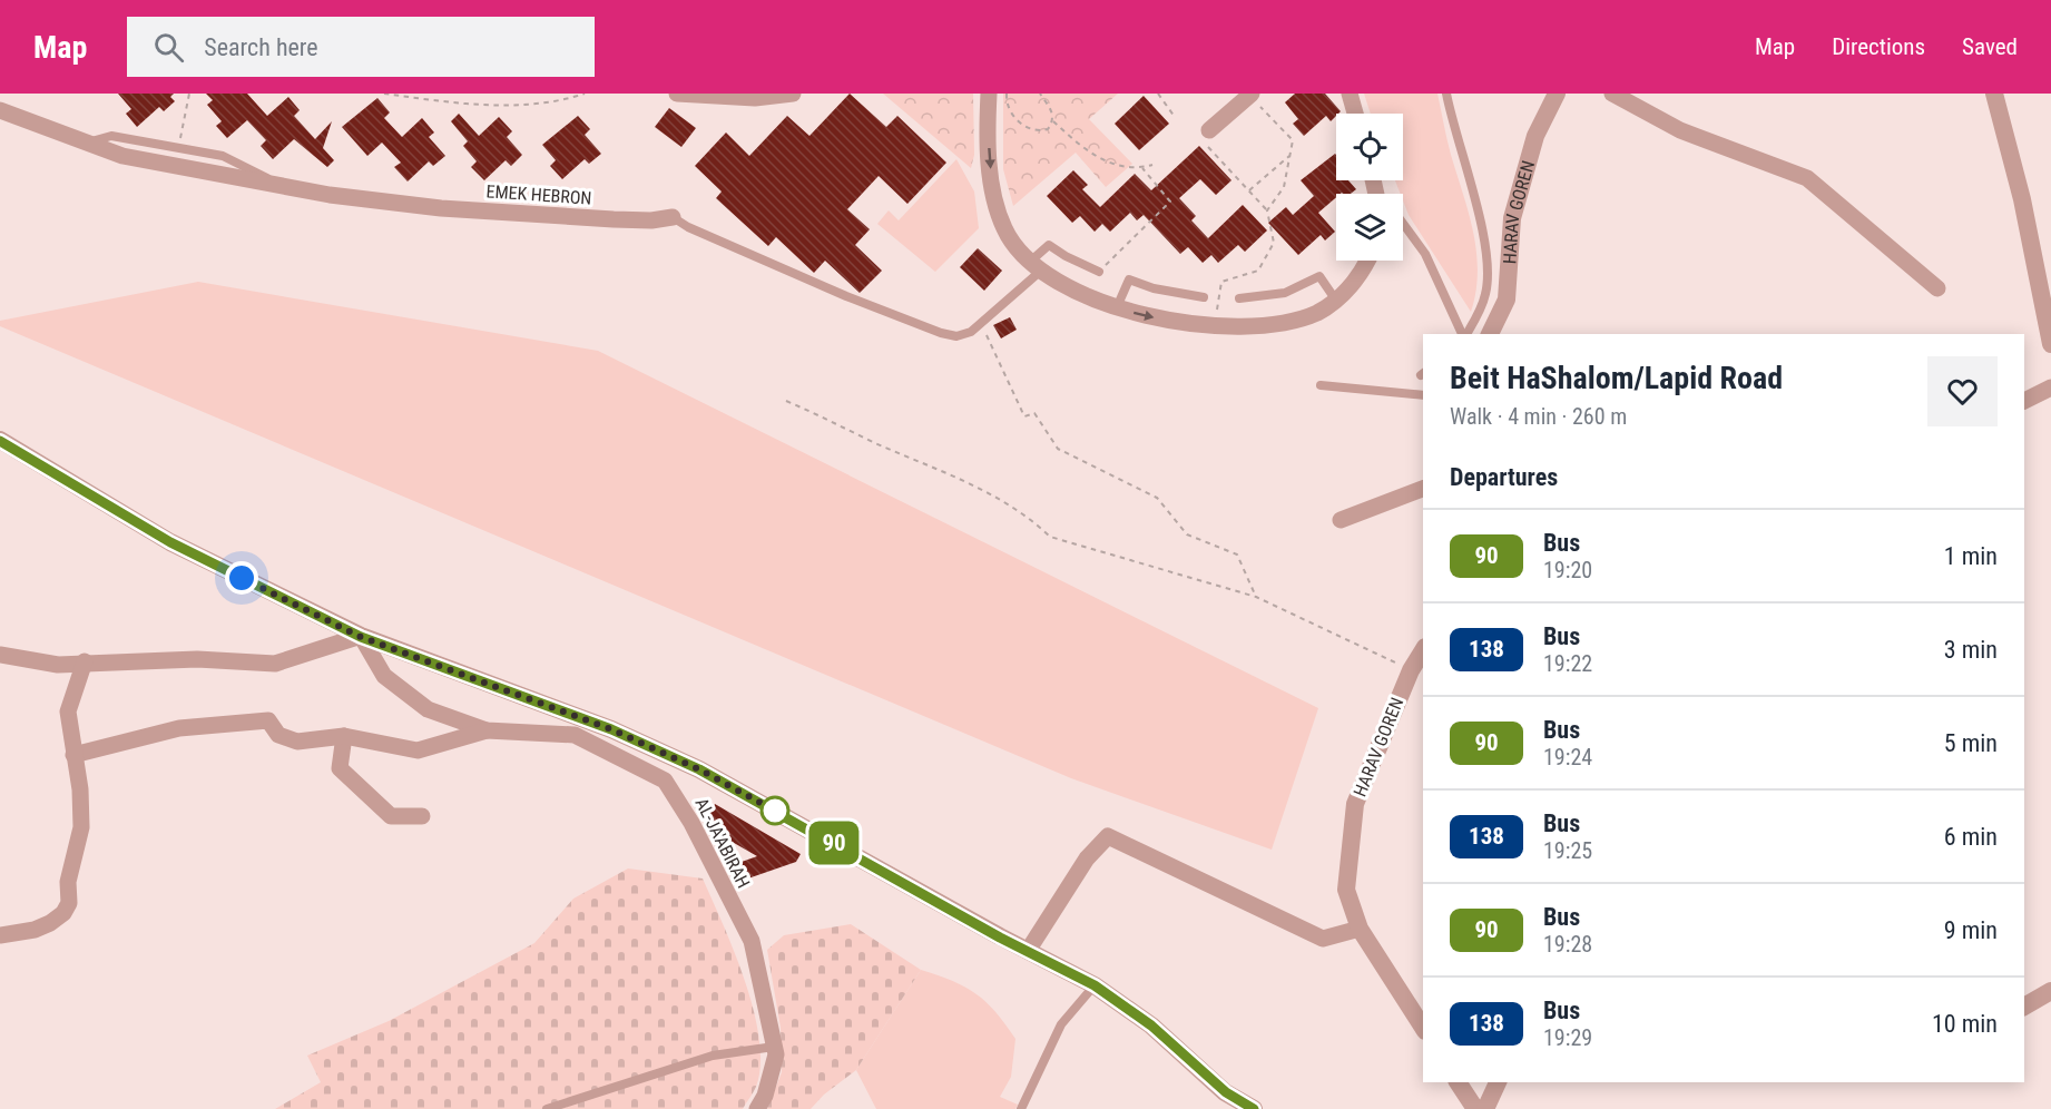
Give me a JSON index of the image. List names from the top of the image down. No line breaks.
{"streets":{"street":["EMEK HEBRON","HARAV GOREN","AL-JA'ABIRAH"]},"lines":["bus line 90"],"page":{"header":"Map","search":"Search here","nav":["Map","Directions","Saved"],"on_map":"90","heading":[["Beit HaShalom/Lapid Road","Walk · 4 min · 260 m"],"Departures"],"list":[{"mark":"90","name":"Bus","note":"19:20","value":"1 min"},{"mark":"138","name":"Bus","note":"19:22","value":"3 min"},{"mark":"90","name":"Bus","note":"19:24","value":"5 min"},{"mark":"138","name":"Bus","note":"19:25","value":"6 min"},{"mark":"90","name":"Bus","note":"19:28","value":"9 min"},{"mark":"138","name":"Bus","note":"19:29","value":"10 min"}]}}
